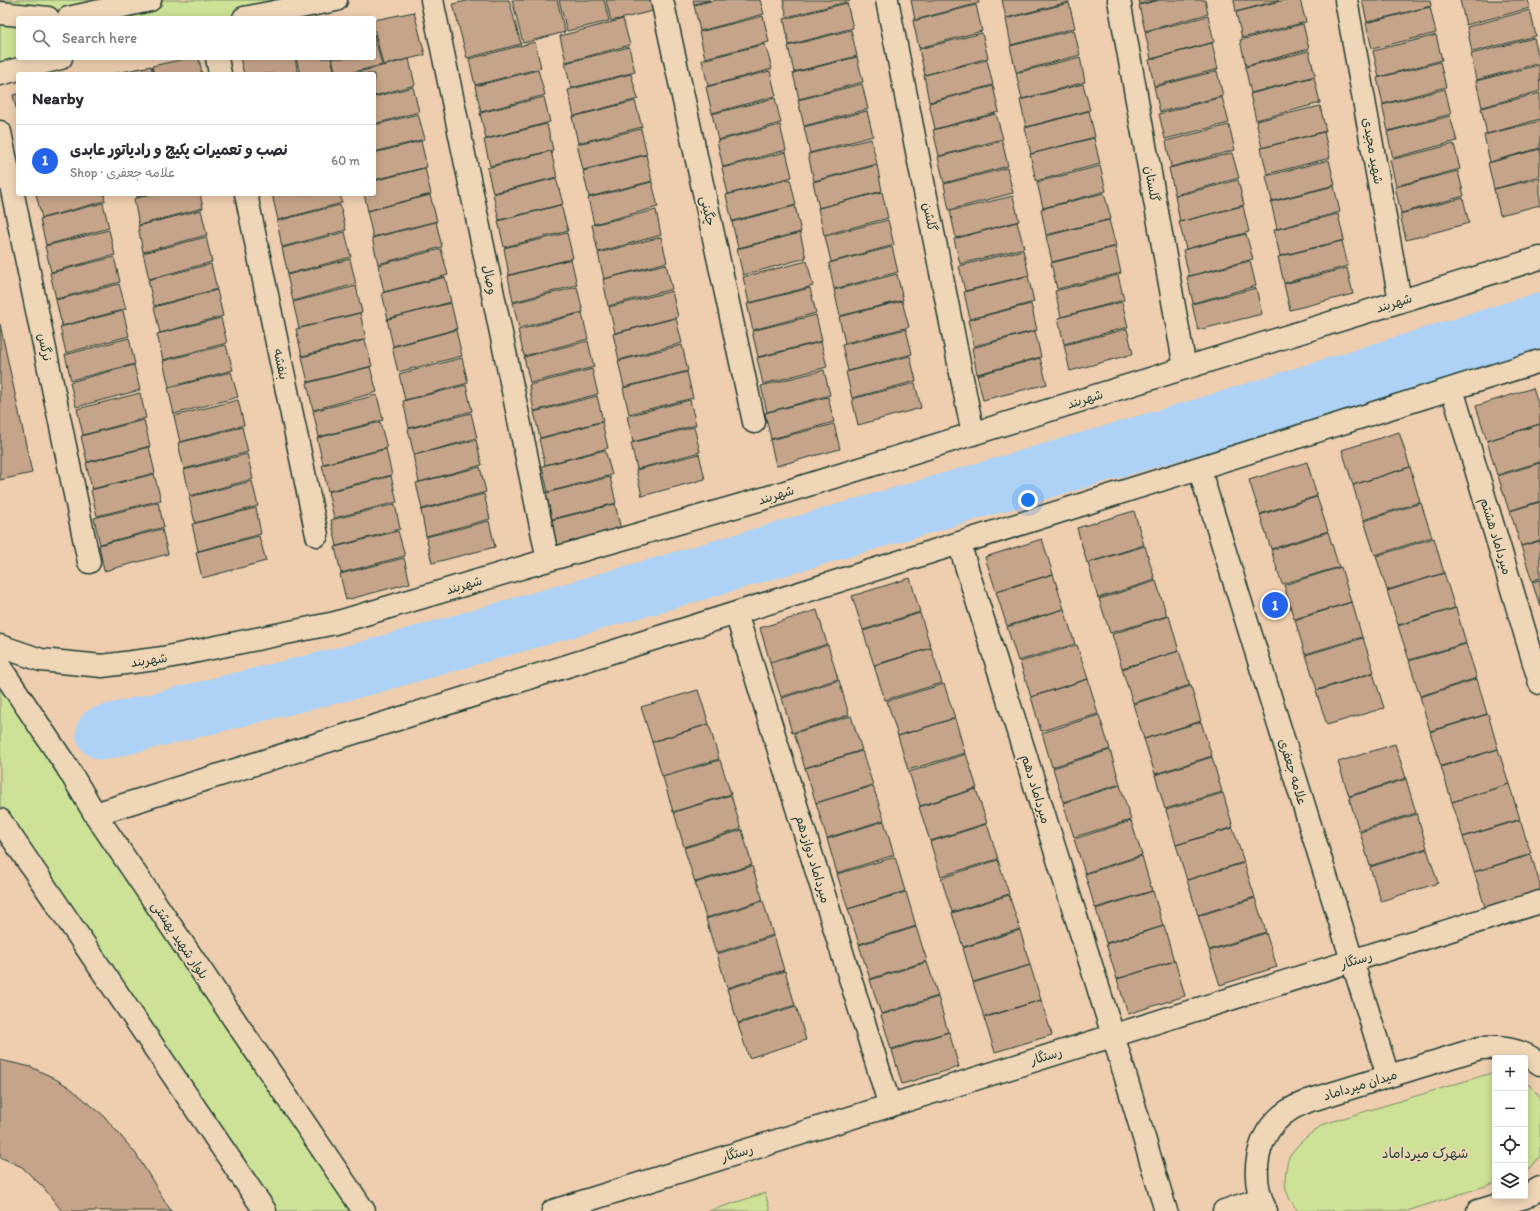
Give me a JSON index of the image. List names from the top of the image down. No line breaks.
{"streets":{"street":["شهید مجیدی","گلستان","چگینی","گلشن","وصال","شهربند","نرگس","بنفشه","میرداماد هشتم","علامه جعفری","میرداماد دهم","میرداماد دوازدهم","بلوار شهید بهشتی","رستگار","میدان میرداماد"]},"crossings":[["شهید مجیدی","شهربند"],["گلستان","شهربند"],["گلشن","شهربند"],["وصال","شهربند"],["علامه جعفری","رستگار"],["علامه جعفری","میدان میرداماد"],["میرداماد دهم","رستگار"],["میرداماد دوازدهم","رستگار"]],"districts":["شهرک میرداماد"],"page":{"search":"Search here","heading":"Nearby","list":[{"mark":"1","name":"نصب و تعمیرات پکیج و رادیاتور عابدی","note":"Shop · علامه جعفری","value":"60 m"}],"pins":"1","map_buttons":["+","−"]}}
